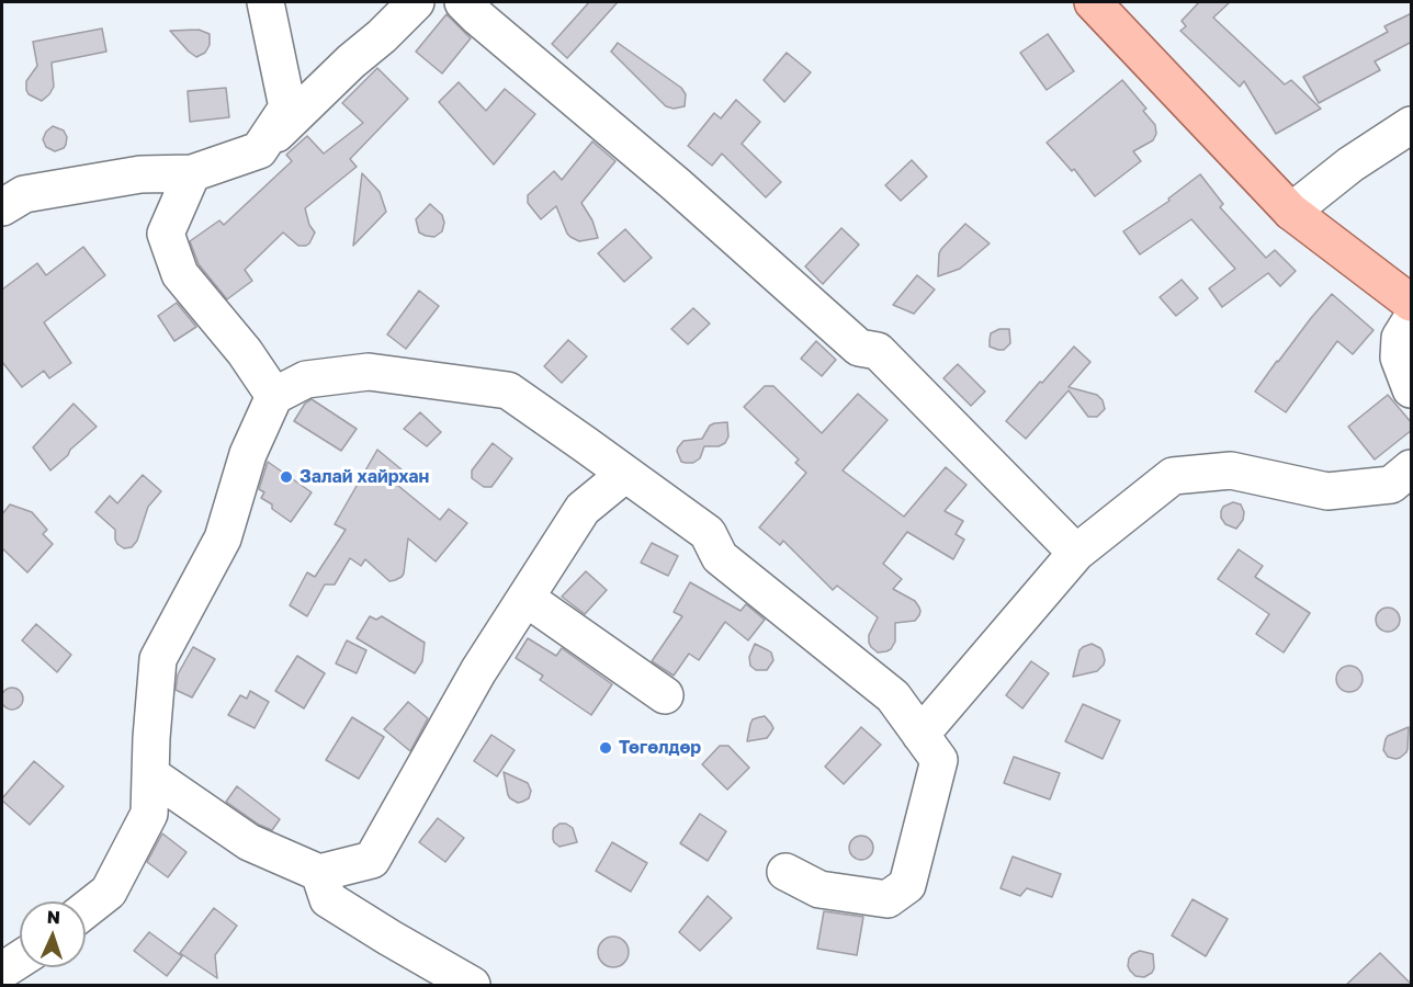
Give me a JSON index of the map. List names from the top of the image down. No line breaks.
{"places":["Залай хайрхан","Төгөлдөр"],"north":"top"}
